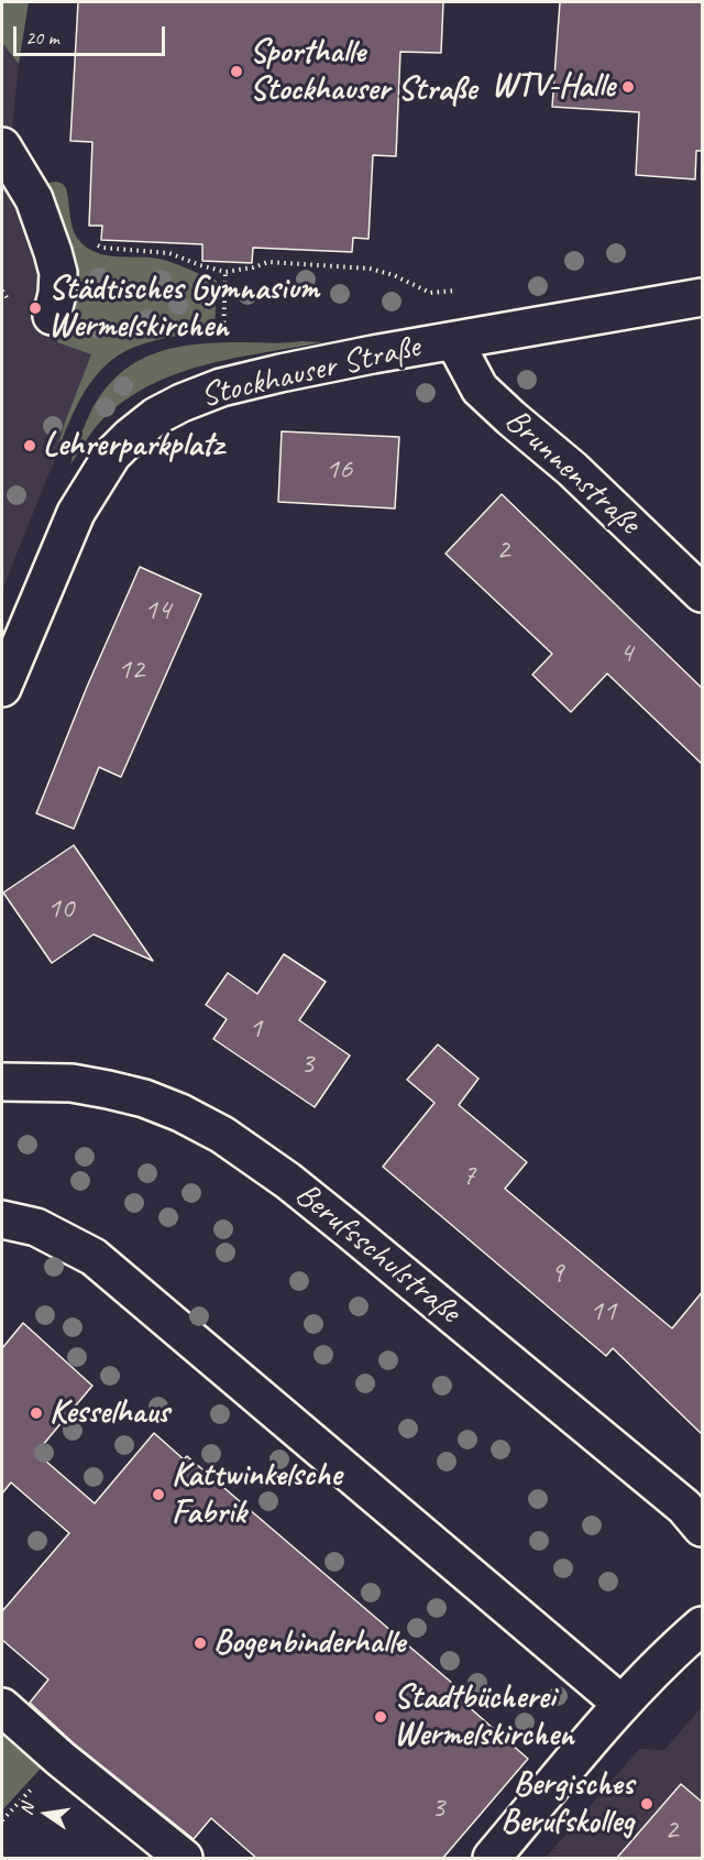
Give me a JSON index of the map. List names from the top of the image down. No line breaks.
{"streets":{"street":["Stockhauser Straße","Brunnenstraße","Berufsschulstraße"]},"crossings":[["Stockhauser Straße","Brunnenstraße"]],"places":["Sporthalle Stockhauser Straße","WTV-Halle","Städtisches Gymnasium Wermelskirchen","Lehrerparkplatz","Kesselhaus","Kattwinkelsche Fabrik","Bogenbinderhalle","Stadtbücherei Wermelskirchen","Bergisches Berufskolleg"],"house_numbers":["16","2","14","4","12","10","1","3","7","9","11","3","2"],"scale_bar":"20 m","north":"left"}
